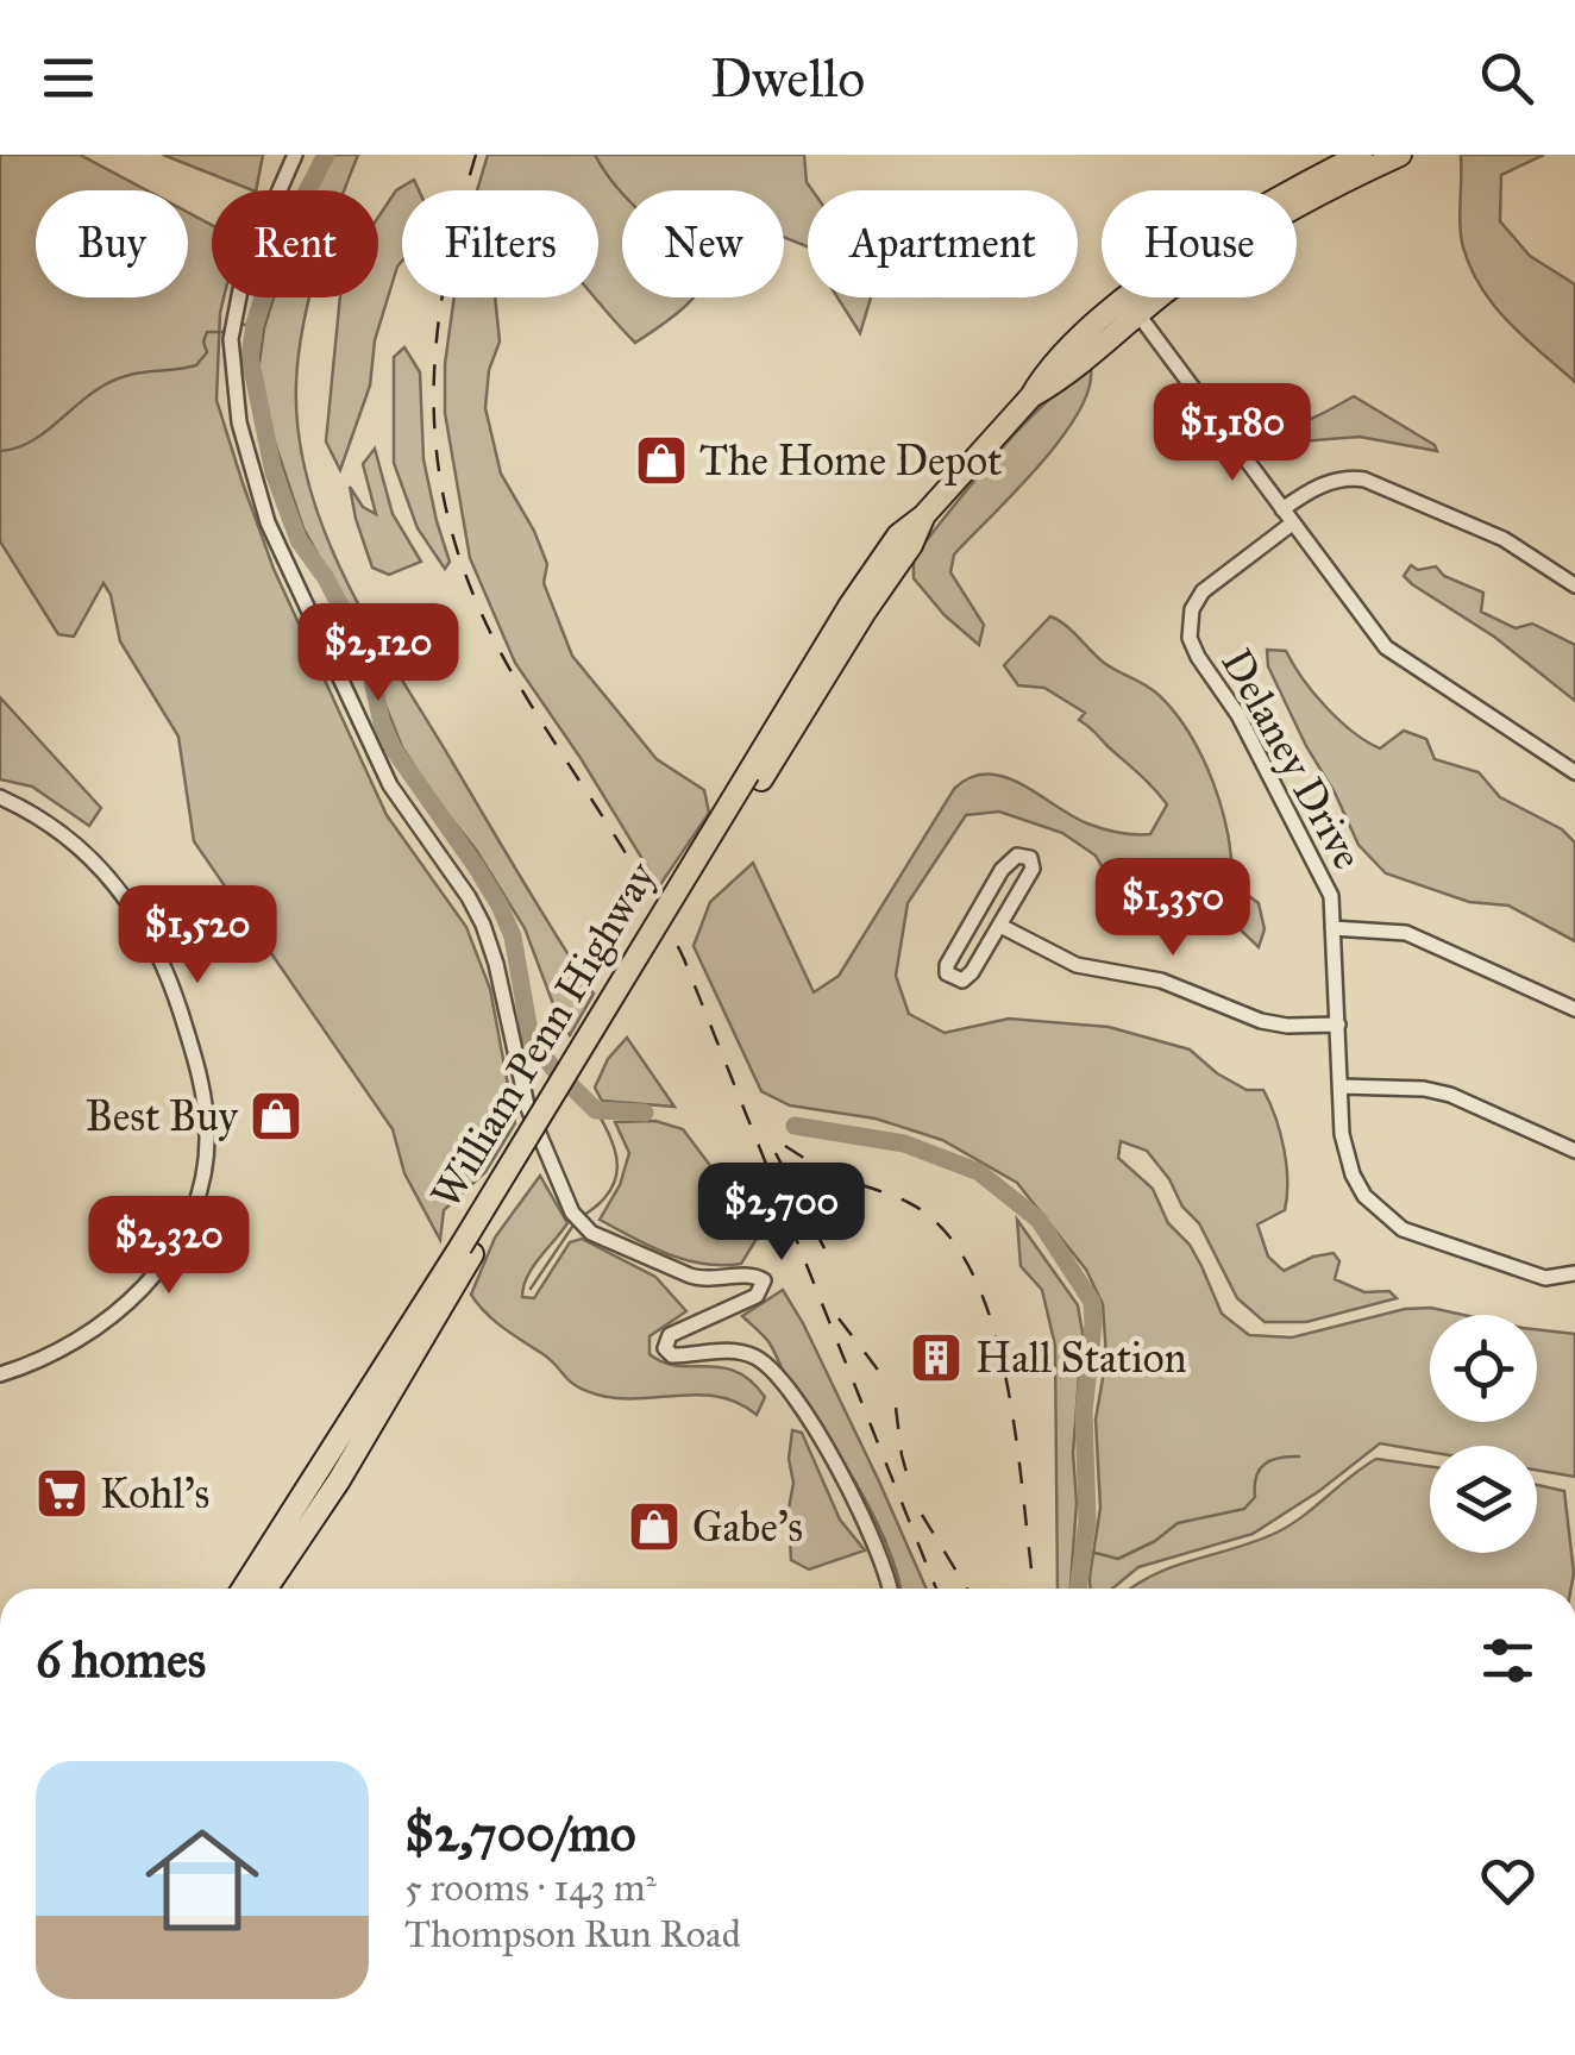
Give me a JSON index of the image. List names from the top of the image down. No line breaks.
{"streets":{"highway":["William Penn Highway"],"street":["Delaney Drive"]},"places":{"shop":["The Home Depot","Best Buy","Gabe's"],"building":["Hall Station"],"supermarket":["Kohl's"]},"page":{"header":"Dwello","chip":["Buy","Rent","Filters","New","Apartment","House"],"price":["$1,180","$2,120","$1,350","$1,520","$2,700","$2,320"],"heading":"6 homes","list":[{"name":"$2,700/mo","note":"5 rooms · 143 m² · Thompson Run Road"}]}}
